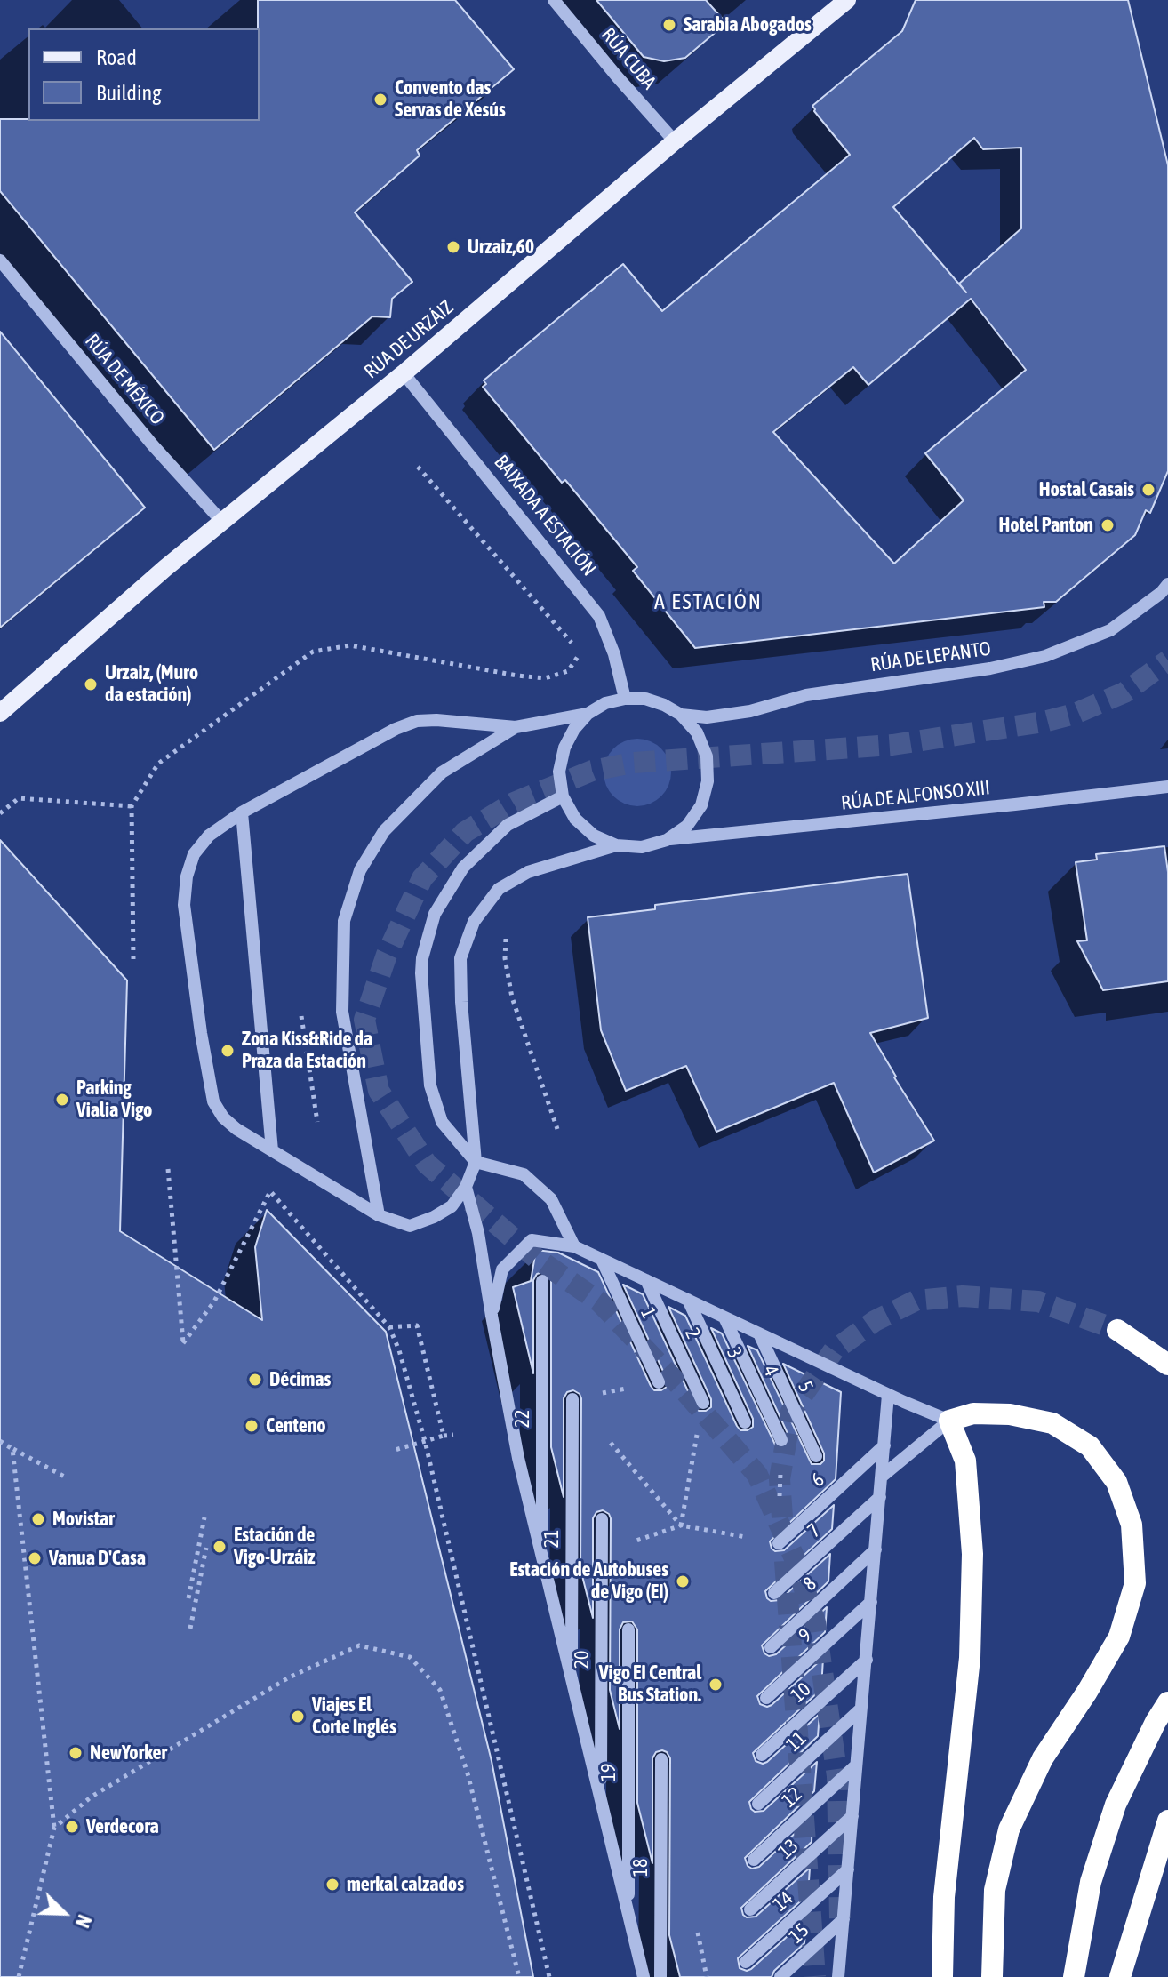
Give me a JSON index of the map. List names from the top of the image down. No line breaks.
{"streets":{"main road":["RÚA DE URZÁIZ"],"street":["RÚA CUBA","RÚA DE MÉXICO","BAIXADA A ESTACIÓN","RÚA DE LEPANTO","RÚA DE ALFONSO XIII","1","2","3","4","5","22","6","7","21","8","9","20","10","11","19","12","13","18","14","15"]},"crossings":[["RÚA CUBA","RÚA DE URZÁIZ"],["RÚA DE URZÁIZ","RÚA DE MÉXICO"],["RÚA DE URZÁIZ","BAIXADA A ESTACIÓN"],["BAIXADA A ESTACIÓN","RÚA DE LEPANTO"],["BAIXADA A ESTACIÓN","RÚA DE ALFONSO XIII"],["RÚA DE LEPANTO","RÚA DE ALFONSO XIII"]],"districts":["A ESTACIÓN"],"places":["Sarabia Abogados","Convento das Servas de Xesús","Urzaiz,60","Hostal Casais","Hotel Panton","Urzaiz, (Muro da estación)","Zona Kiss&Ride da Praza da Estación","Parking Vialia Vigo","Décimas","Centeno","Movistar","Estación de Vigo-Urzáiz","Vanua D'Casa","Estación de Autobuses de Vigo (EI)","Vigo EI Central Bus Station.","Viajes El Corte Inglés","NewYorker","Verdecora","merkal calzados"],"legend":["Road","Building"],"north":"bottom right"}
